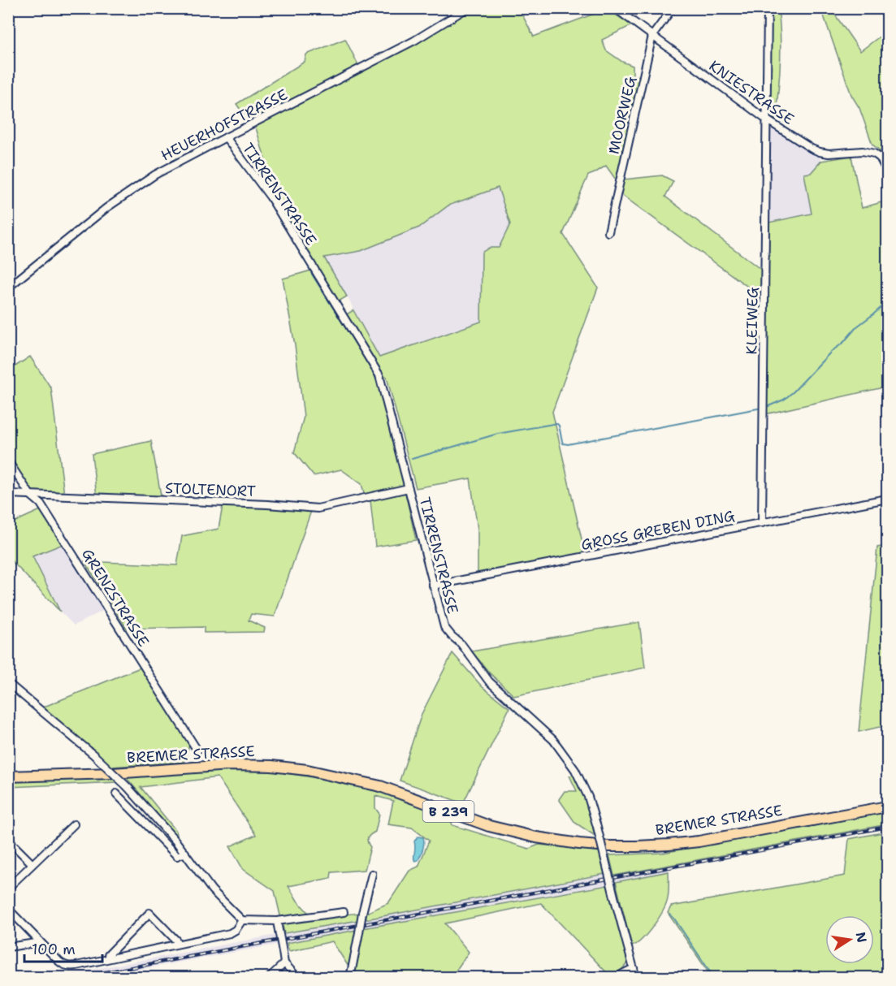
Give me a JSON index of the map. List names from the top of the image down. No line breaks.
{"streets":{"main road":["BREMER STRASSE","B 239"],"street":["KNIESTRASSE","MOORWEG","HEUERHOFSTRASSE","TIRRENSTRASSE","KLEIWEG","STOLTENORT","GROSS GREBEN DING","GRENZSTRASSE"]},"crossings":[["KNIESTRASSE","MOORWEG"],["KNIESTRASSE","KLEIWEG"],["HEUERHOFSTRASSE","TIRRENSTRASSE"],["TIRRENSTRASSE","STOLTENORT"],["TIRRENSTRASSE","GROSS GREBEN DING"],["KLEIWEG","GROSS GREBEN DING"],["STOLTENORT","GRENZSTRASSE"]],"scale_bar":"100 m","north":"right"}
